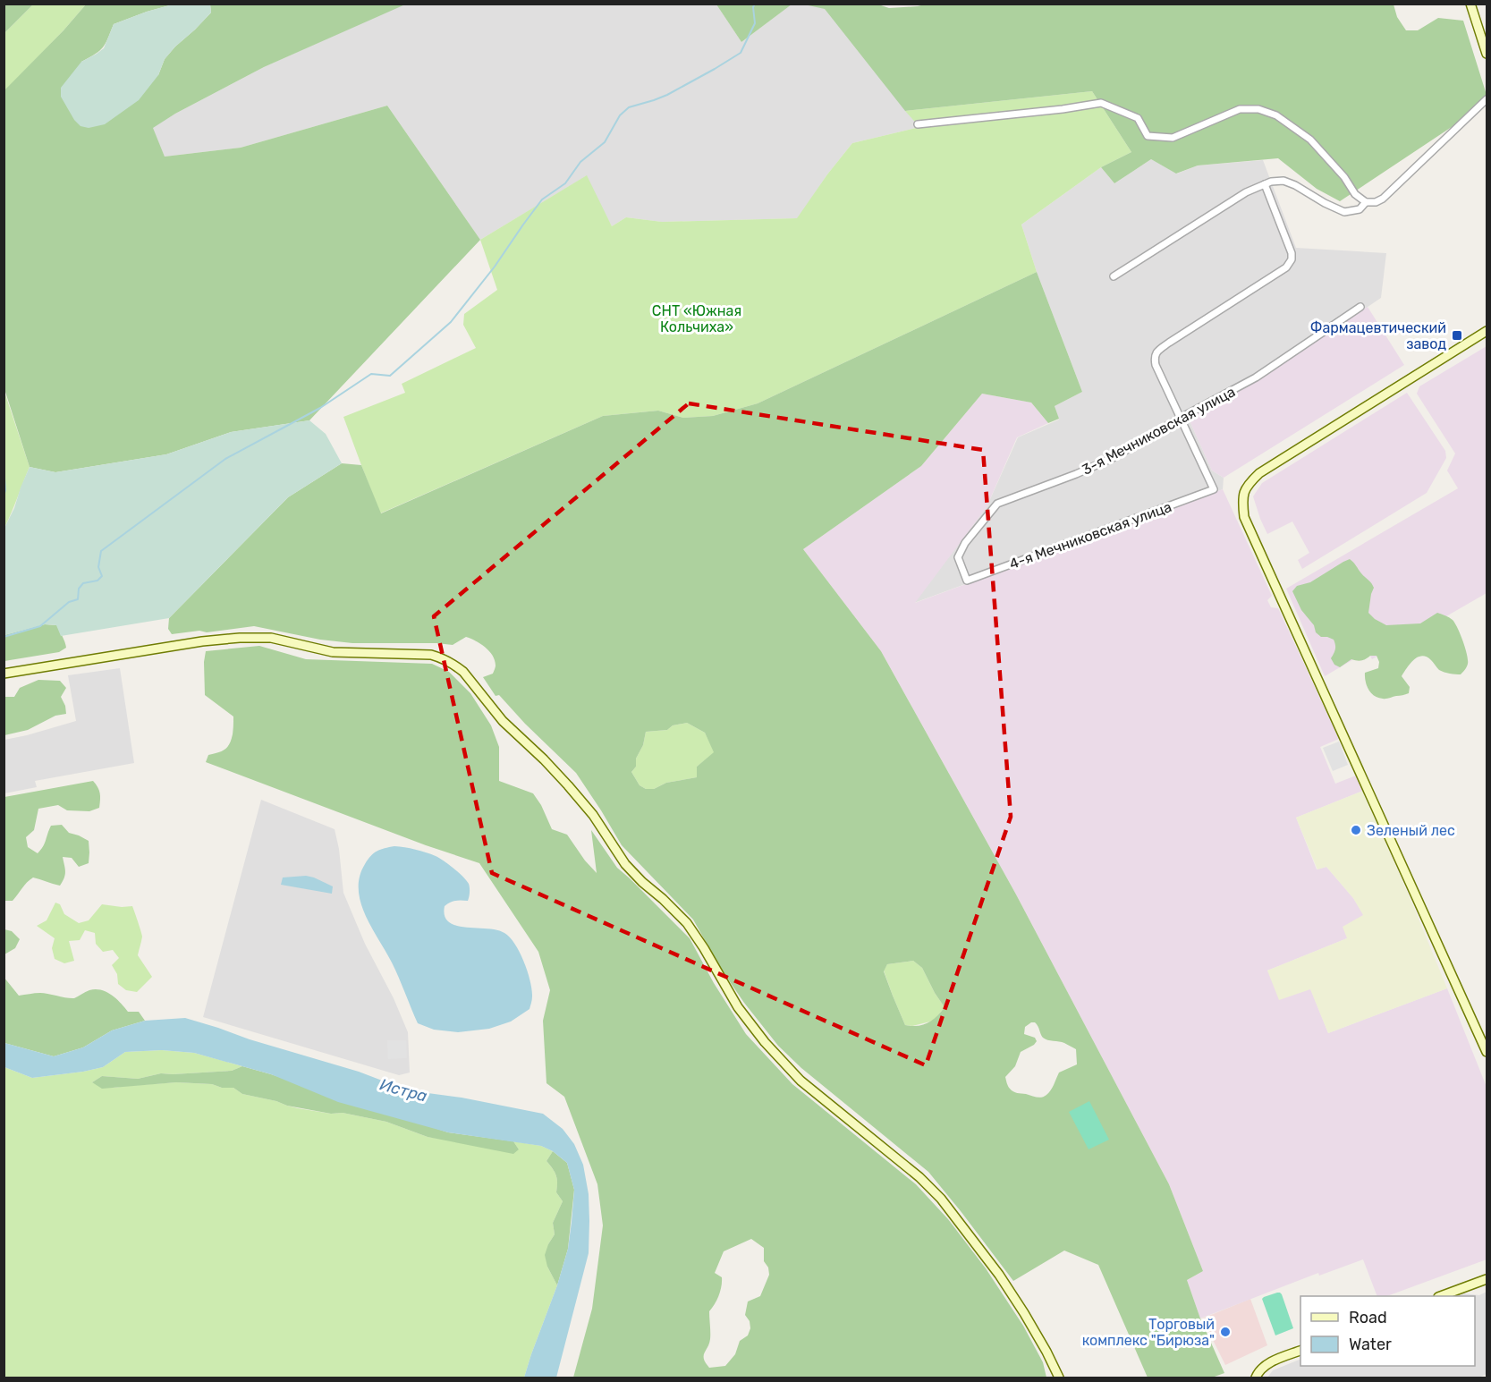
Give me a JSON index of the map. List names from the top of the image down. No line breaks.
{"streets":{"street":["3-я Мечниковская улица","4-я Мечниковская улица"]},"crossings":[["3-я Мечниковская улица","4-я Мечниковская улица"]],"water":["Истра"],"parks":["СНТ «Южная Кольчиха»"],"places":{"transit":["Фармацевтический завод"],"other":["Зеленый лес","Торговый комплекс \"Бирюза\""]},"legend":["Road","Water"]}
